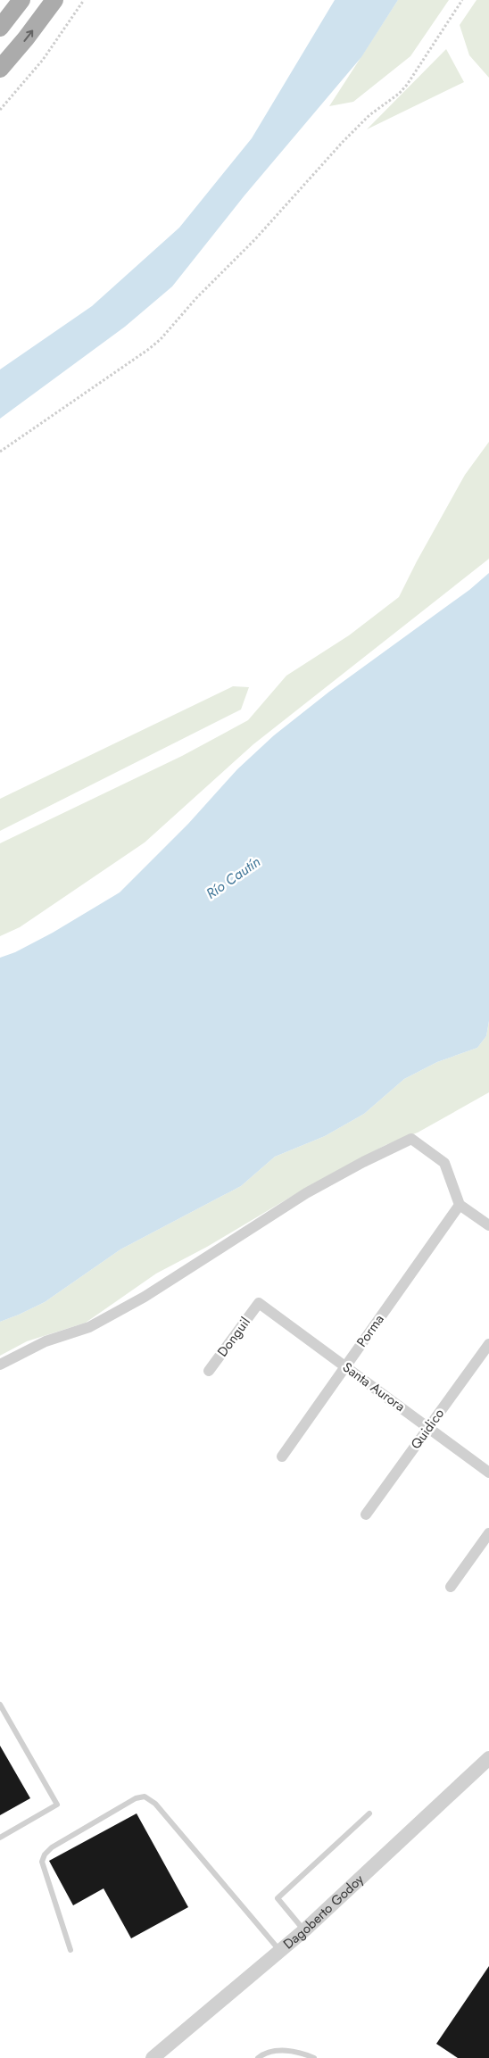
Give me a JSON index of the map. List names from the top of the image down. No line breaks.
{"streets":{"street":["Porma","Donguil","Santa Aurora","Quidico","Dagoberto Godoy"]},"crossings":[["Porma","Santa Aurora"],["Donguil","Santa Aurora"],["Santa Aurora","Quidico"]],"water":["Río Cautín"]}
